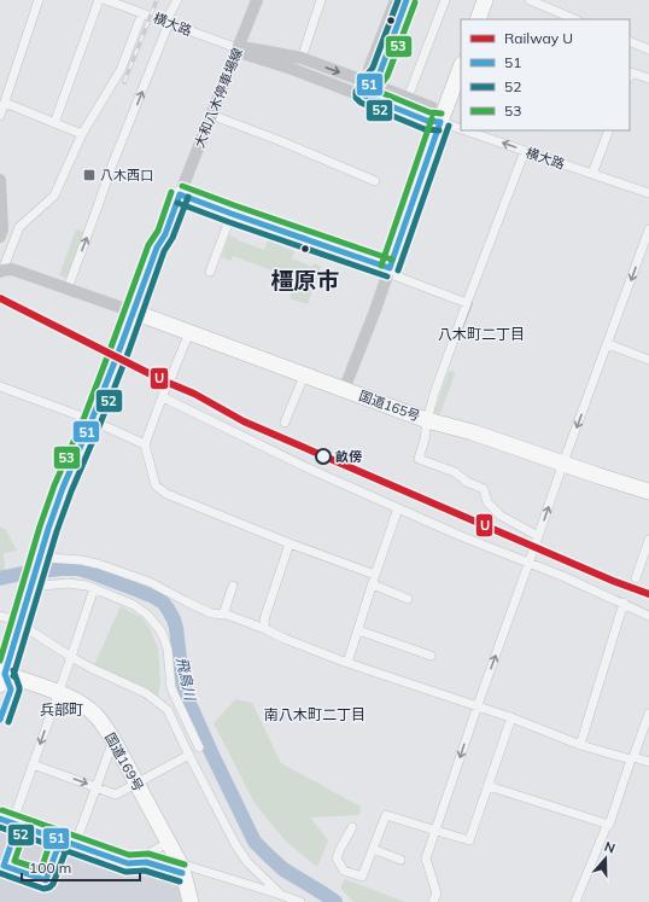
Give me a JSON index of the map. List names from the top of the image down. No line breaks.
{"streets":{"highway":["国道165号","国道169号"],"street":["横大路","大和八木停車場線"]},"crossings":[["横大路","大和八木停車場線"]],"districts":["橿原市","八木町二丁目","兵部町","南八木町二丁目"],"water":["飛鳥川"],"places":{"transit":["八木西口"],"other":["畝傍"]},"lines":["transit line 51","transit line 52","transit line 53","rail line U"],"legend":["Railway U","51","52","53"],"scale_bar":"100 m","north":"top"}
